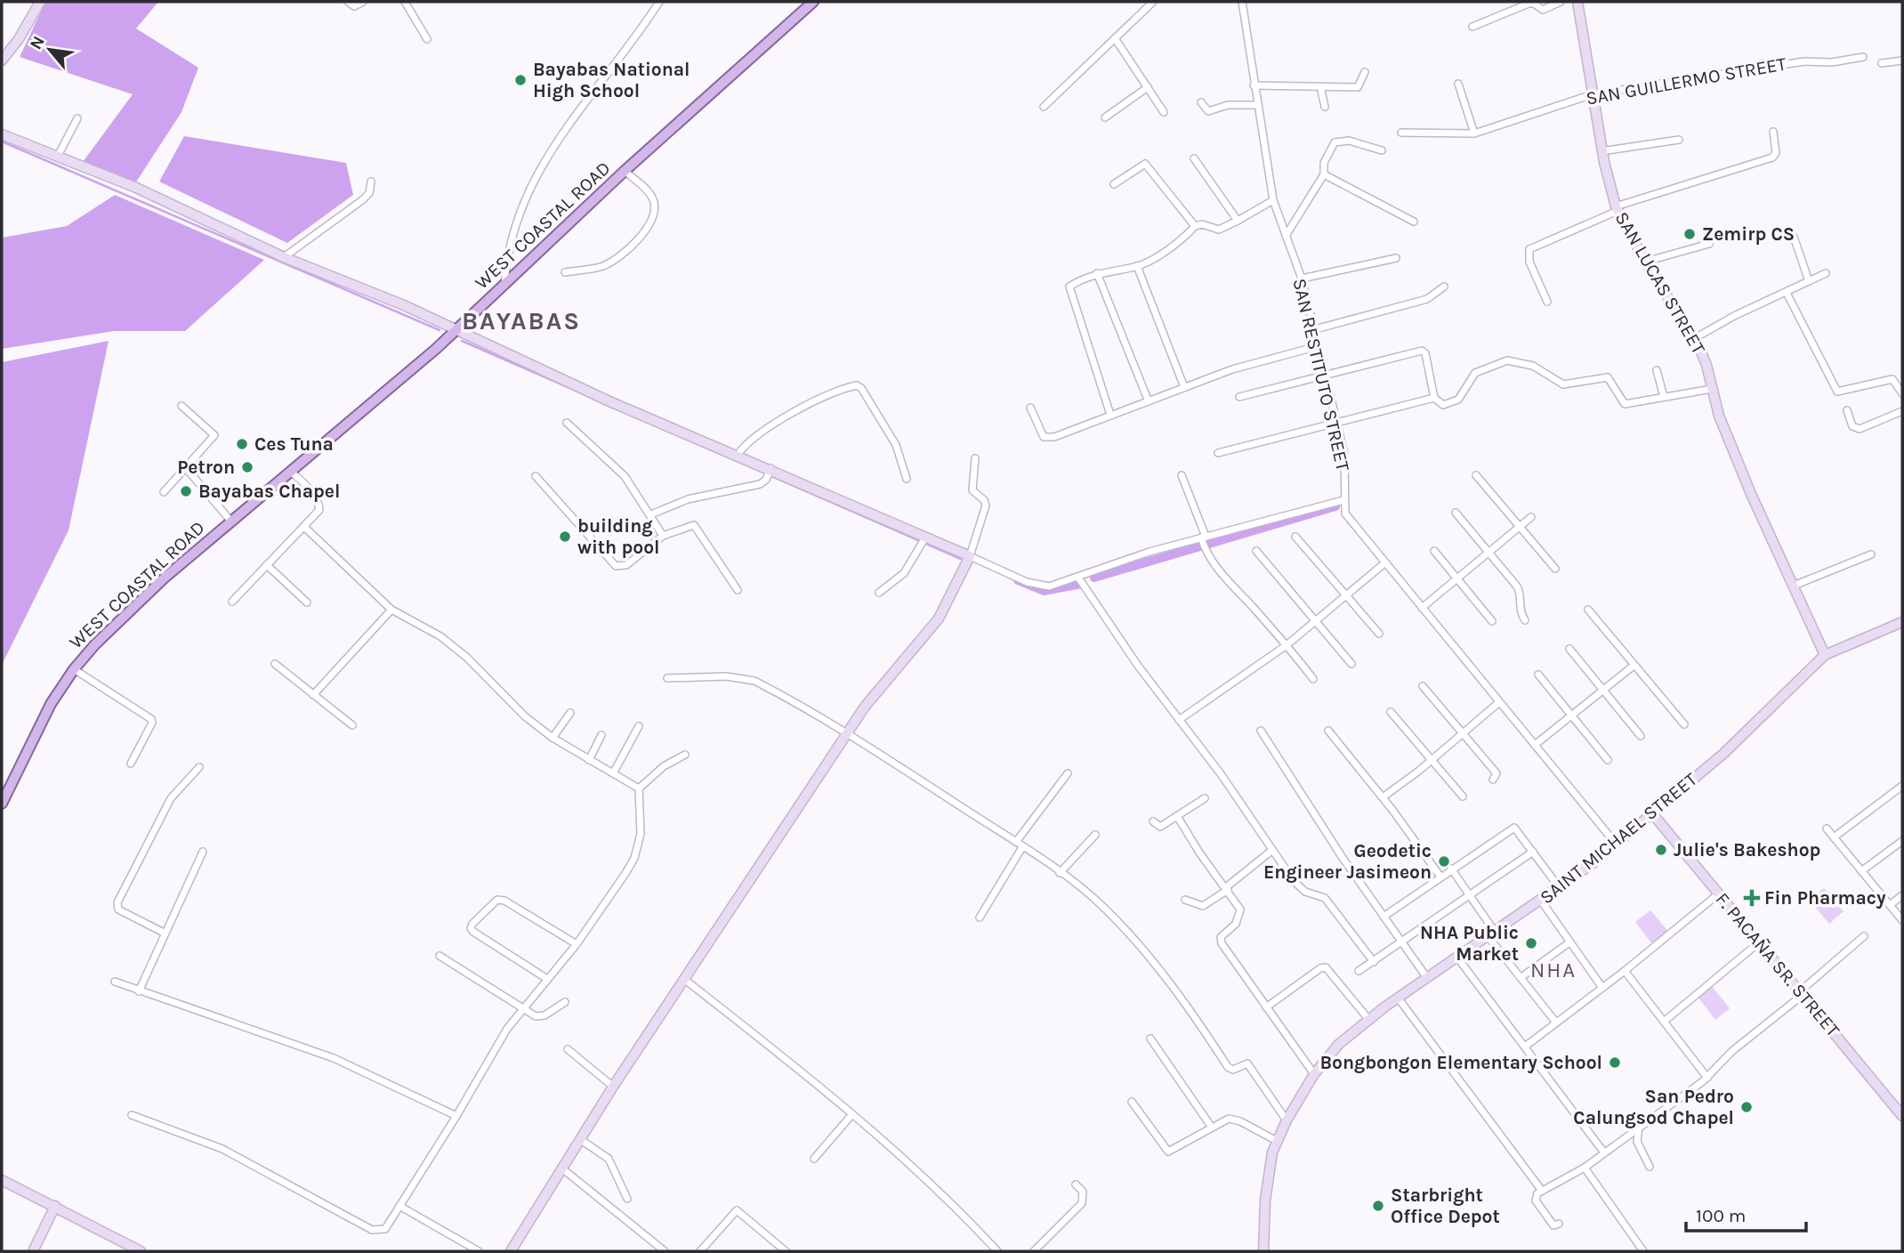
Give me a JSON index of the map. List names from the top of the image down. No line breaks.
{"streets":{"main road":["WEST COASTAL ROAD"],"street":["SAN GUILLERMO STREET","SAN LUCAS STREET","SAN RESTITUTO STREET","SAINT MICHAEL STREET","F. PACAÑA SR. STREET"]},"crossings":[["SAN GUILLERMO STREET","SAN LUCAS STREET"],["SAN LUCAS STREET","SAINT MICHAEL STREET"],["SAN RESTITUTO STREET","SAINT MICHAEL STREET"],["SAINT MICHAEL STREET","F. PACAÑA SR. STREET"]],"districts":["BAYABAS","NHA"],"places":{"other":["Bayabas National High School","Zemirp CS","Ces Tuna","Petron","Bayabas Chapel","building with pool","Julie's Bakeshop","Geodetic Engineer Jasimeon","NHA Public Market","Bongbongon Elementary School","San Pedro Calungsod Chapel","Starbright Office Depot"],"health":["Fin Pharmacy"]},"scale_bar":"100 m","north":"top left"}
